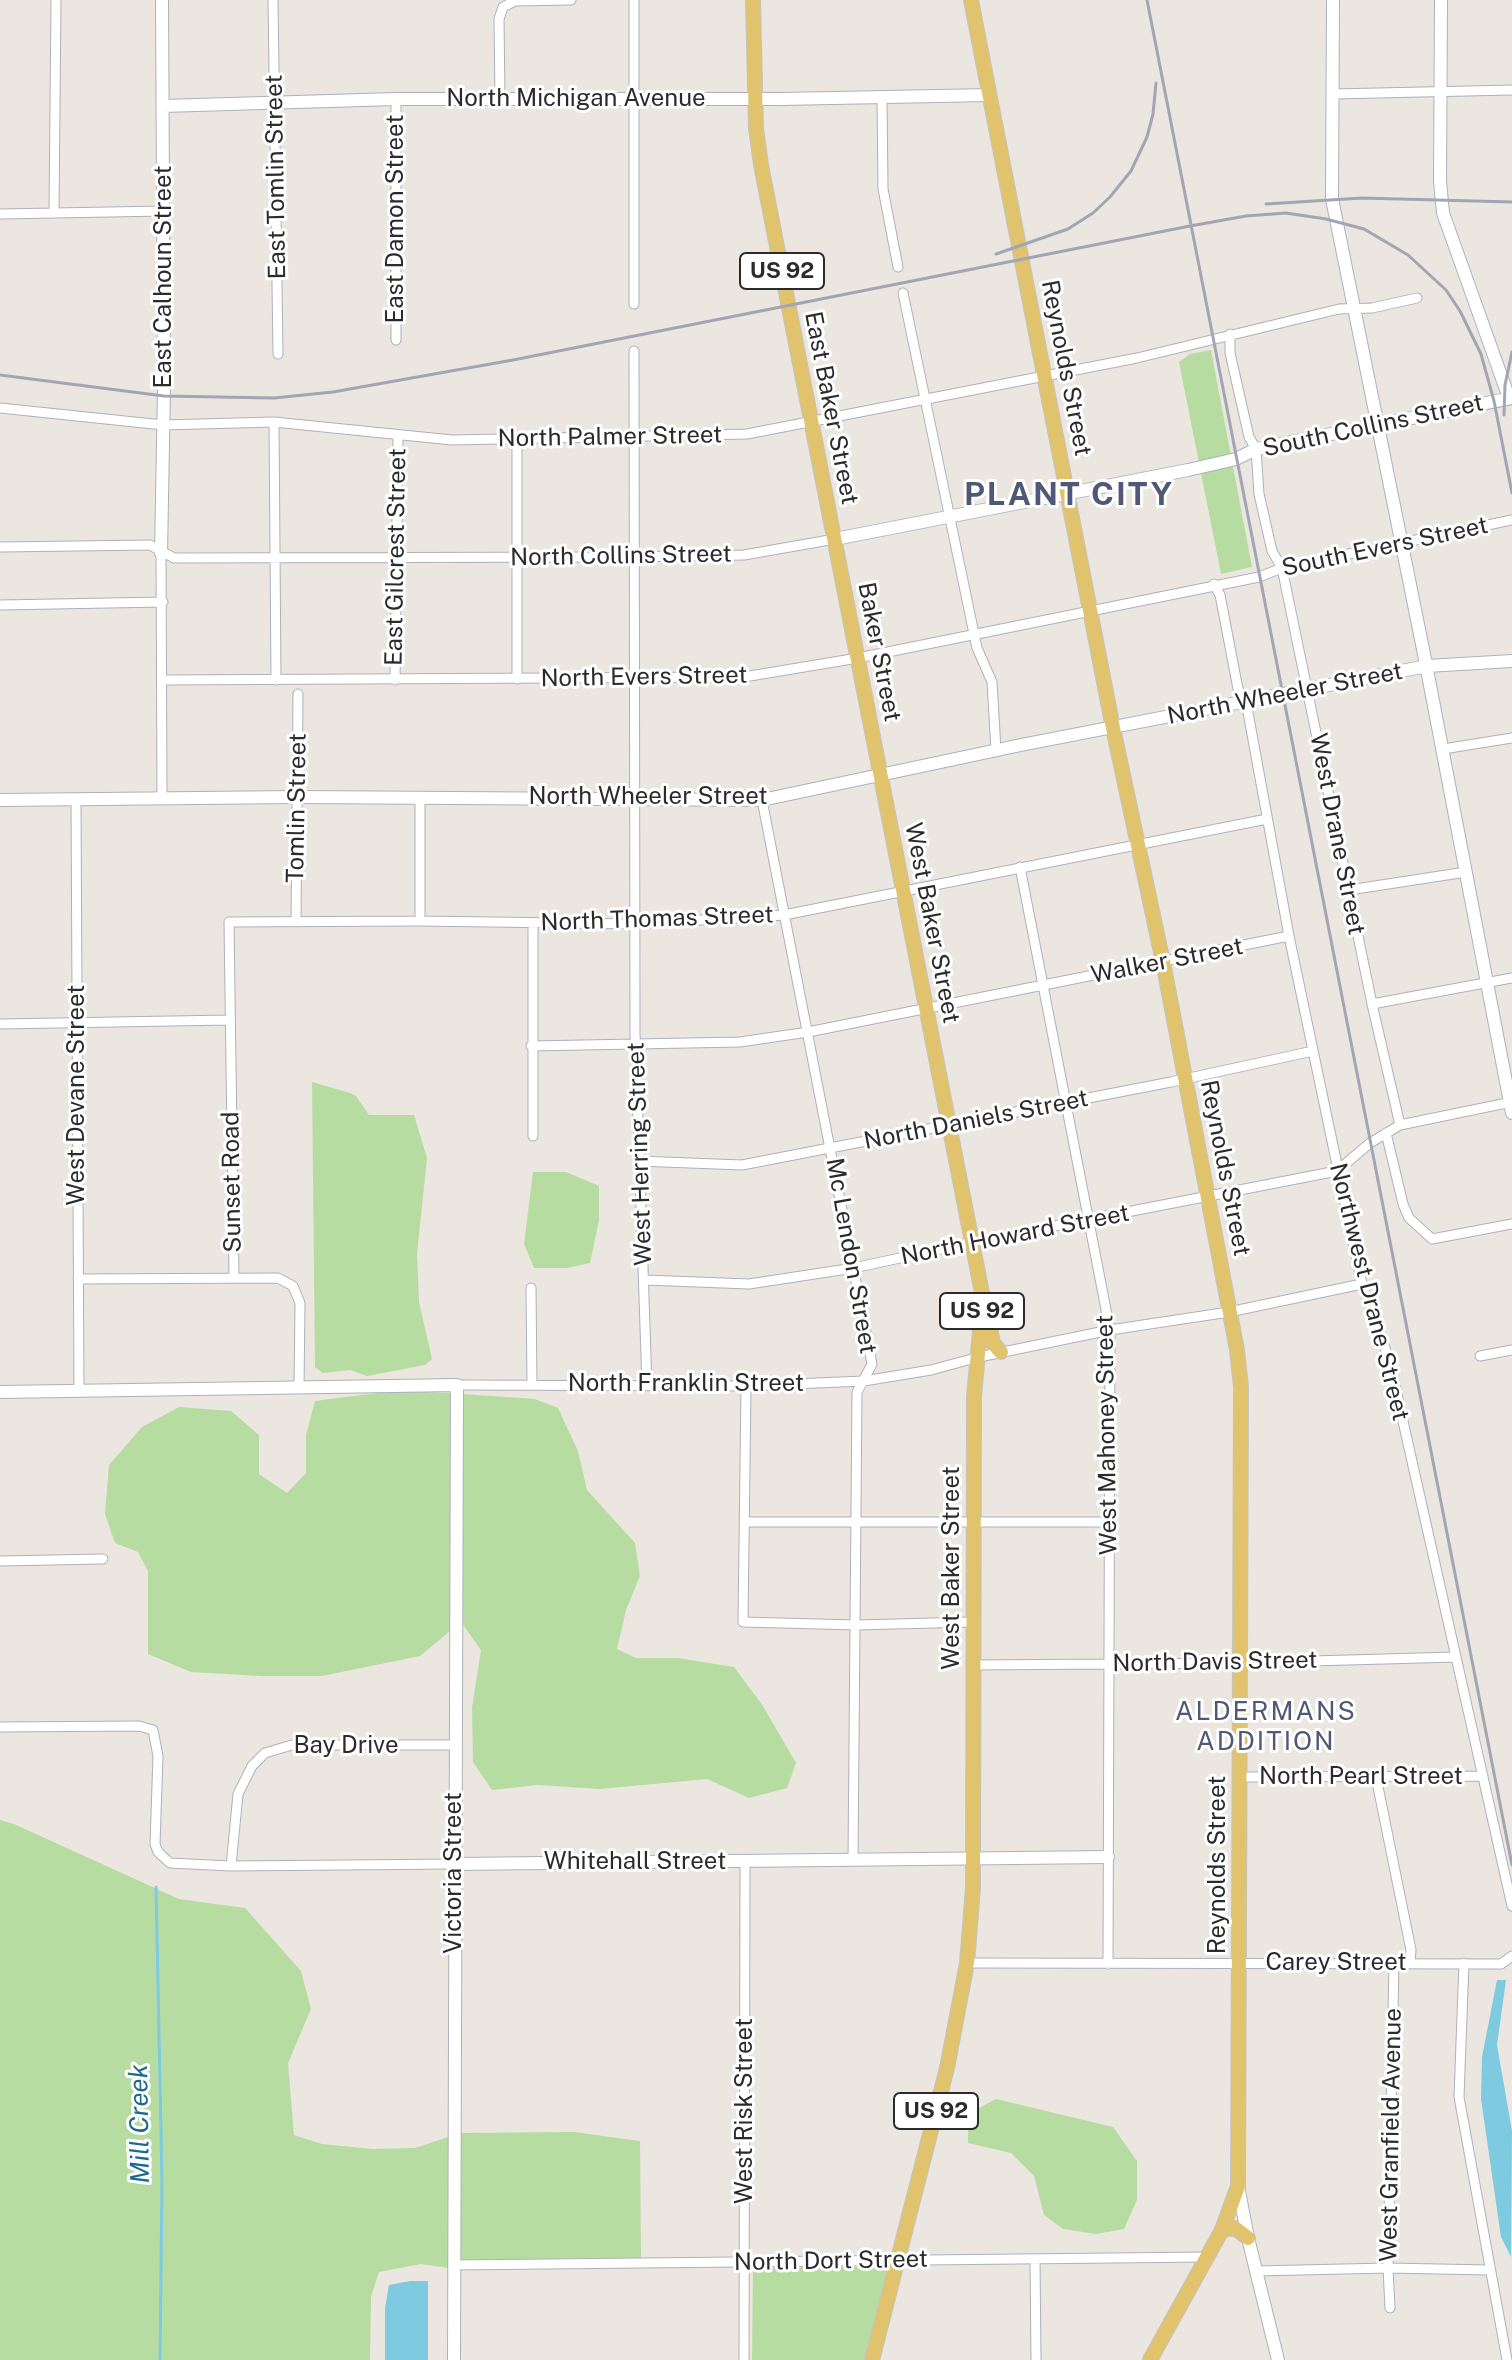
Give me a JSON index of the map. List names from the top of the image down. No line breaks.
{"streets":{"main road":["US 92","Reynolds Street","East Baker Street","Baker Street","West Baker Street"],"street":["North Michigan Avenue","East Tomlin Street","East Damon Street","East Calhoun Street","South Collins Street","North Palmer Street","South Evers Street","North Collins Street","East Gilcrest Street","North Evers Street","North Wheeler Street","Tomlin Street","West Drane Street","North Thomas Street","Walker Street","West Devane Street","North Daniels Street","West Herring Street","Sunset Road","North Howard Street","Mc Lendon Street","Northwest Drane Street","North Franklin Street","West Mahoney Street","North Davis Street","Bay Drive","North Pearl Street","Whitehall Street","Victoria Street","Carey Street","West Risk Street","West Granfield Avenue","North Dort Street"]},"crossings":[["North Michigan Avenue","East Tomlin Street"],["North Michigan Avenue","East Damon Street"],["North Michigan Avenue","East Calhoun Street"],["North Michigan Avenue","Reynolds Street"],["North Michigan Avenue","East Baker Street"],["US 92","West Baker Street"],["US 92","North Franklin Street"],["East Calhoun Street","North Palmer Street"],["East Calhoun Street","North Collins Street"],["Reynolds Street","North Palmer Street"],["Reynolds Street","North Collins Street"],["Reynolds Street","North Evers Street"],["Reynolds Street","North Wheeler Street"],["Reynolds Street","North Thomas Street"],["Reynolds Street","Walker Street"],["Reynolds Street","North Daniels Street"],["Reynolds Street","North Howard Street"],["Reynolds Street","North Franklin Street"],["Reynolds Street","North Davis Street"],["Reynolds Street","North Pearl Street"],["Reynolds Street","Carey Street"],["East Baker Street","North Palmer Street"],["East Baker Street","North Collins Street"],["East Baker Street","Baker Street"],["South Collins Street","North Collins Street"],["South Collins Street","West Drane Street"],["North Palmer Street","East Gilcrest Street"],["North Palmer Street","West Drane Street"],["North Palmer Street","West Herring Street"],["South Evers Street","North Evers Street"],["South Evers Street","West Drane Street"],["North Collins Street","East Gilcrest Street"],["North Collins Street","Baker Street"],["North Collins Street","West Herring Street"],["East Gilcrest Street","North Evers Street"],["Baker Street","North Evers Street"],["Baker Street","North Wheeler Street"],["Baker Street","West Baker Street"],["North Evers Street","West Herring Street"],["North Evers Street","Northwest Drane Street"],["North Wheeler Street","Tomlin Street"],["North Wheeler Street","West Drane Street"],["North Wheeler Street","West Baker Street"],["North Wheeler Street","West Devane Street"],["North Wheeler Street","West Herring Street"],["North Wheeler Street","Mc Lendon Street"],["North Wheeler Street","Northwest Drane Street"],["Tomlin Street","North Thomas Street"],["North Thomas Street","West Baker Street"],["North Thomas Street","West Herring Street"],["North Thomas Street","Sunset Road"],["North Thomas Street","Mc Lendon Street"],["North Thomas Street","Northwest Drane Street"],["North Thomas Street","West Mahoney Street"],["West Baker Street","Walker Street"],["West Baker Street","North Daniels Street"],["West Baker Street","North Howard Street"],["West Baker Street","North Franklin Street"],["West Baker Street","North Davis Street"],["West Baker Street","Whitehall Street"],["West Baker Street","Carey Street"],["West Baker Street","North Dort Street"],["Walker Street","West Herring Street"],["Walker Street","Mc Lendon Street"],["Walker Street","Northwest Drane Street"],["Walker Street","West Mahoney Street"],["West Devane Street","North Franklin Street"],["North Daniels Street","West Herring Street"],["North Daniels Street","Mc Lendon Street"],["North Daniels Street","Northwest Drane Street"],["North Daniels Street","West Mahoney Street"],["West Herring Street","North Howard Street"],["West Herring Street","North Franklin Street"],["Sunset Road","North Franklin Street"],["North Howard Street","Mc Lendon Street"],["North Howard Street","Northwest Drane Street"],["North Howard Street","West Mahoney Street"],["Mc Lendon Street","North Franklin Street"],["Mc Lendon Street","Whitehall Street"],["Northwest Drane Street","North Franklin Street"],["Northwest Drane Street","North Davis Street"],["Northwest Drane Street","North Pearl Street"],["North Franklin Street","West Mahoney Street"],["North Franklin Street","Victoria Street"],["West Mahoney Street","North Davis Street"],["West Mahoney Street","Whitehall Street"],["West Mahoney Street","Carey Street"],["Bay Drive","Whitehall Street"],["Bay Drive","Victoria Street"],["Whitehall Street","Victoria Street"],["Whitehall Street","West Risk Street"],["Victoria Street","North Dort Street"],["Carey Street","West Granfield Avenue"],["West Risk Street","North Dort Street"]],"districts":["PLANT CITY","ALDERMANS ADDITION"],"water":["Mill Creek"]}
